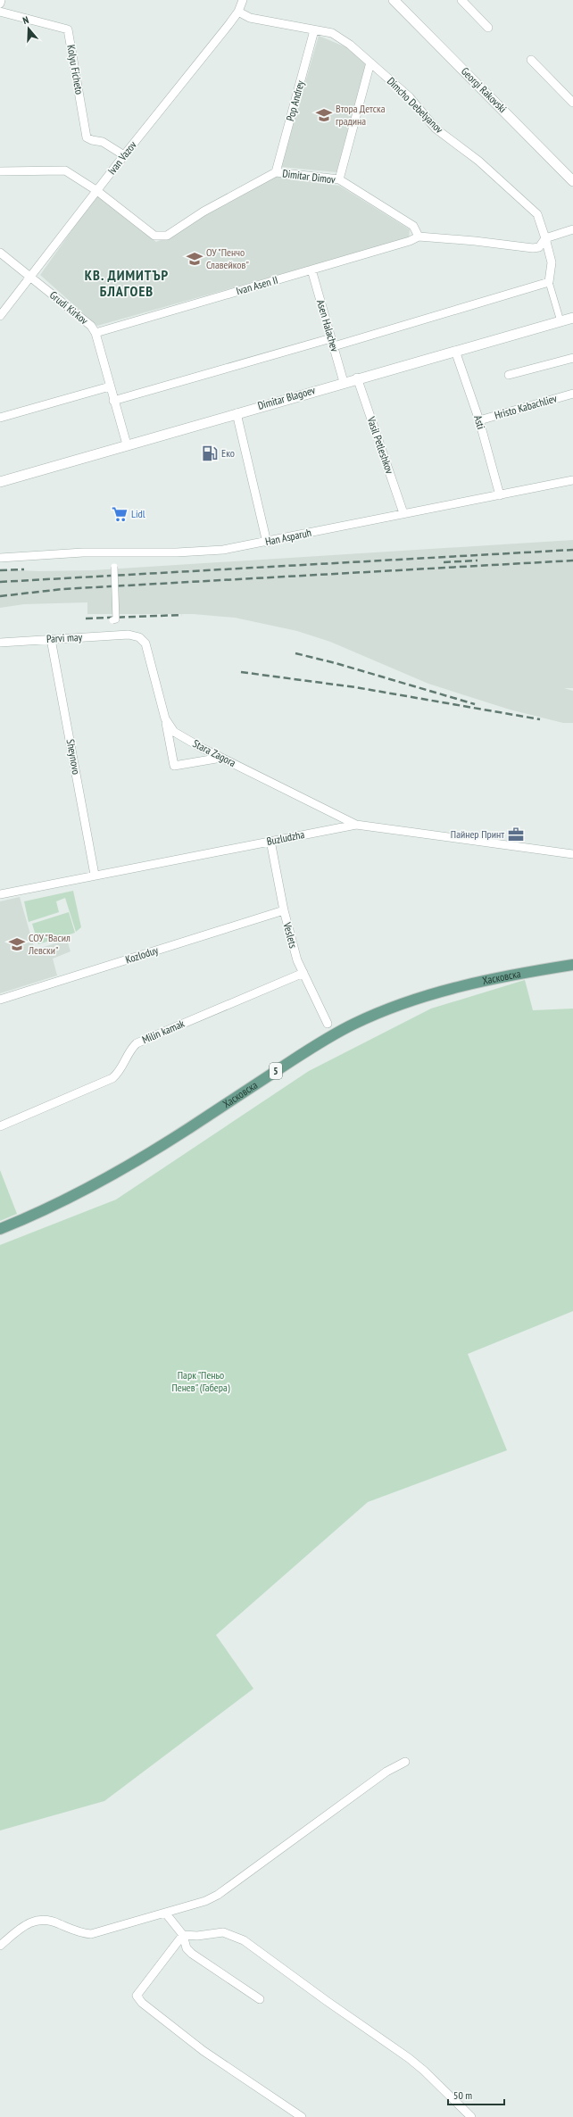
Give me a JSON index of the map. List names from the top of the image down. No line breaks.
{"streets":{"main road":["Хасковска","5"],"street":["Kolyu Ficheto","Georgi Rakovski","Pop Andrey","Dimcho Debelyanov","Ivan Vazov","Dimitar Dimov","Ivan Asen II","Grudi Kirkov","Asen Halachev","Dimitar Blagoev","Hristo Kabachliev","Asti","Vasil Petleshkov","Han Asparuh","Parvi may","Stara Zagora","Sheynovo","Buzludzha","Veslets","Kozloduy","Milin kamak"]},"crossings":[["Kolyu Ficheto","Ivan Vazov"],["Pop Andrey","Dimcho Debelyanov"],["Pop Andrey","Dimitar Dimov"],["Dimcho Debelyanov","Ivan Vazov"],["Ivan Vazov","Dimitar Dimov"],["Ivan Vazov","Grudi Kirkov"],["Dimitar Dimov","Ivan Asen II"],["Ivan Asen II","Grudi Kirkov"],["Ivan Asen II","Asen Halachev"],["Grudi Kirkov","Dimitar Blagoev"],["Asen Halachev","Dimitar Blagoev"],["Dimitar Blagoev","Asti"],["Dimitar Blagoev","Vasil Petleshkov"],["Hristo Kabachliev","Asti"],["Asti","Han Asparuh"],["Vasil Petleshkov","Han Asparuh"],["Parvi may","Stara Zagora"],["Parvi may","Sheynovo"],["Stara Zagora","Buzludzha"],["Sheynovo","Buzludzha"],["Buzludzha","Veslets"],["Veslets","Kozloduy"],["Veslets","Milin kamak"]],"districts":["КВ. ДИМИТЪР БЛАГОЕВ"],"parks":["Парк \"Пеньо Пенев\" (Габера)"],"places":{"school or university":["Втора Детска градина","ОУ \"Пенчо Славейков\"","СОУ \"Васил Левски\""],"fuel station":["Еко"],"supermarket":["Lidl"],"office":["Пайнер Принт"]},"scale_bar":"50 m","north":"top"}
